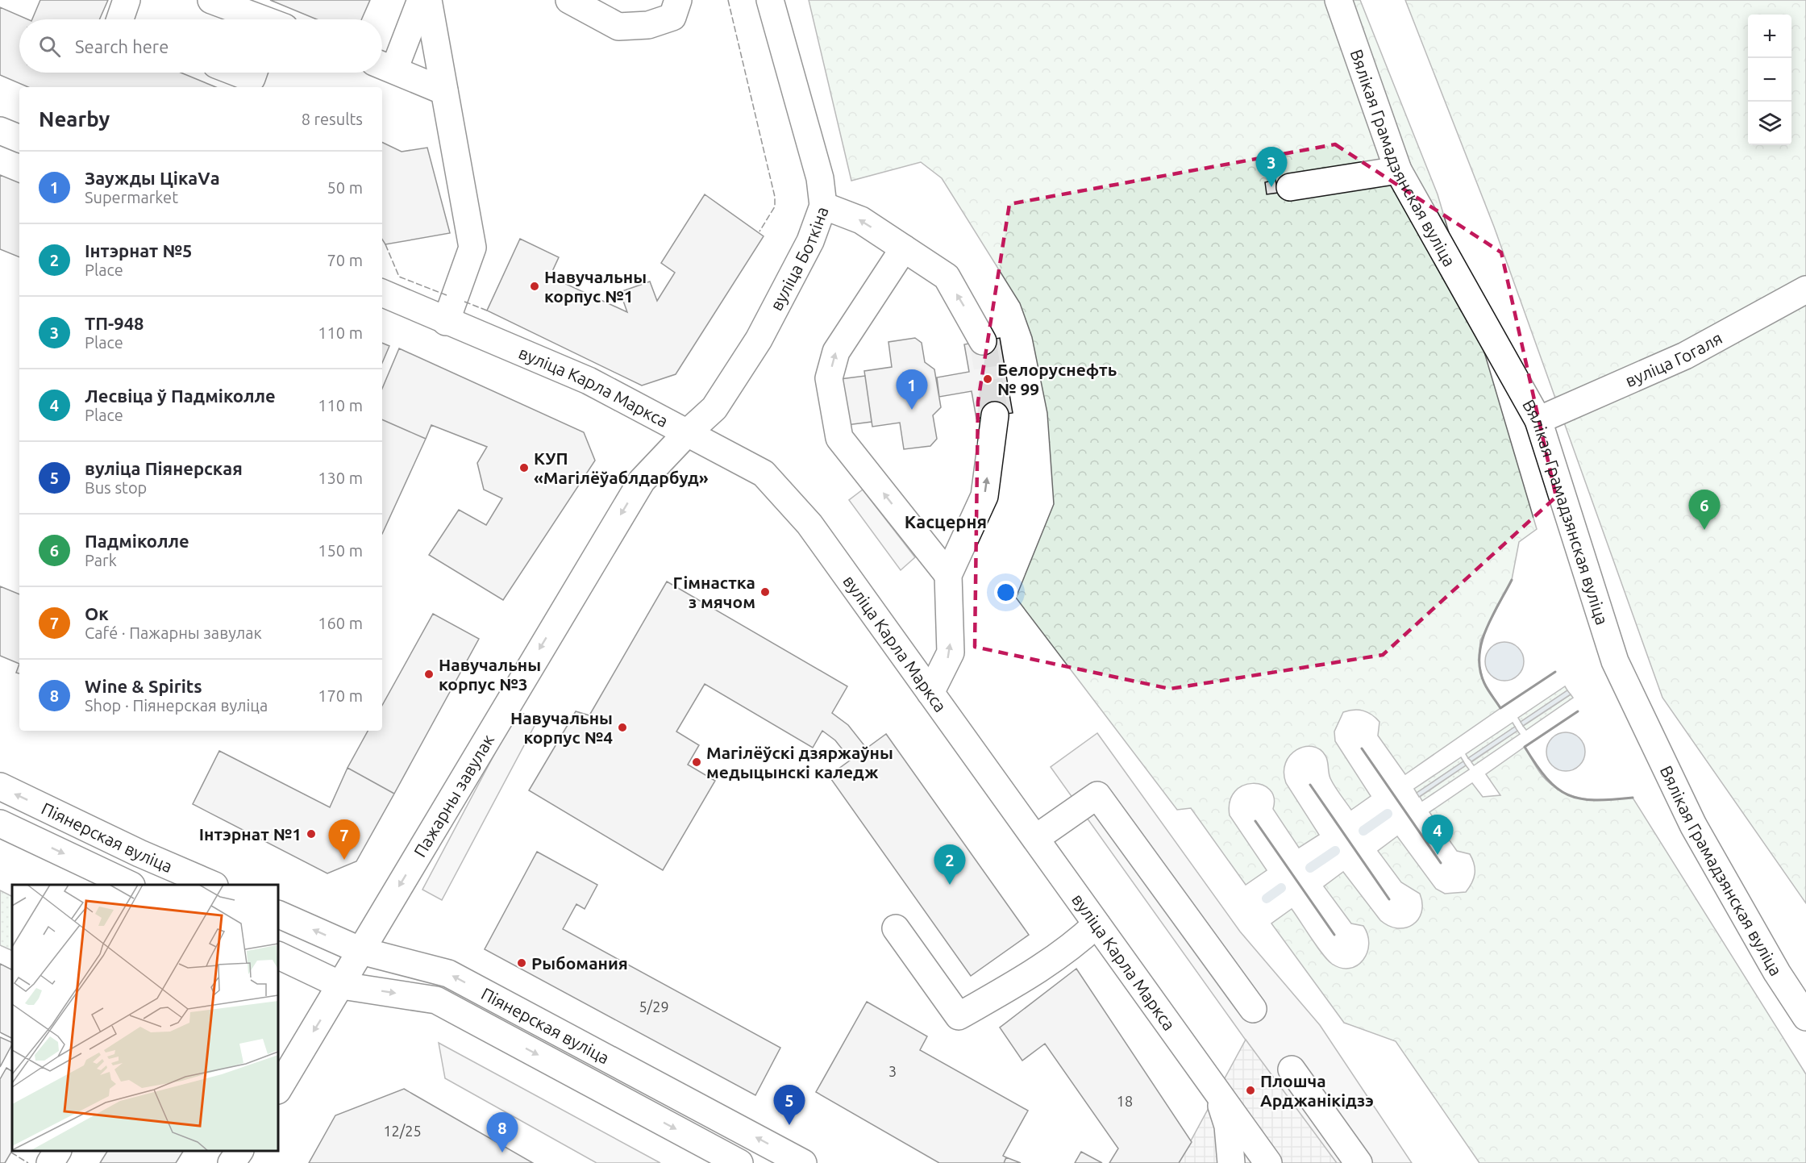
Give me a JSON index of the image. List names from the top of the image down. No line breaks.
{"streets":{"main road":["Вялікая Грамадзянская вуліца","вуліца Боткіна","вуліца Гогаля","вуліца Карла Маркса","Пажарны завулак","Піянерская вуліца"]},"crossings":[["Вялікая Грамадзянская вуліца","вуліца Гогаля"],["вуліца Боткіна","вуліца Карла Маркса"],["вуліца Боткіна","Пажарны завулак"],["вуліца Карла Маркса","Пажарны завулак"],["Пажарны завулак","Піянерская вуліца"]],"one_way":["Пажарны завулак"],"districts":["Касцерня"],"places":["Навучальны корпус №1","Белоруснефть № 99","КУП «Магілёўаблдарбуд»","Гімнастка з мячом","Навучальны корпус №3","Навучальны корпус №4","Магілёўскі дзяржаўны медыцынскі каледж","Інтэрнат №1","Рыбомания","Плошча Арджанікідзэ"],"house_numbers":["5/29","3","18","12/25"],"page":{"map_buttons":["+","−"],"search":"Search here","heading":["Nearby","8 results"],"pins":["3","1","6","4","7","2","5","8"],"list":[{"mark":"1","name":"Заужды ЦікаVа","note":"Supermarket","value":"50 m"},{"mark":"2","name":"Інтэрнат №5","note":"Place","value":"70 m"},{"mark":"3","name":"ТП-948","note":"Place","value":"110 m"},{"mark":"4","name":"Лесвіца ў Падміколле","note":"Place","value":"110 m"},{"mark":"5","name":"вуліца Піянерская","note":"Bus stop","value":"130 m"},{"mark":"6","name":"Падміколле","note":"Park","value":"150 m"},{"mark":"7","name":"Ок","note":"Café · Пажарны завулак","value":"160 m"},{"mark":"8","name":"Wine & Spirits","note":"Shop · Піянерская вуліца","value":"170 m"}]}}
